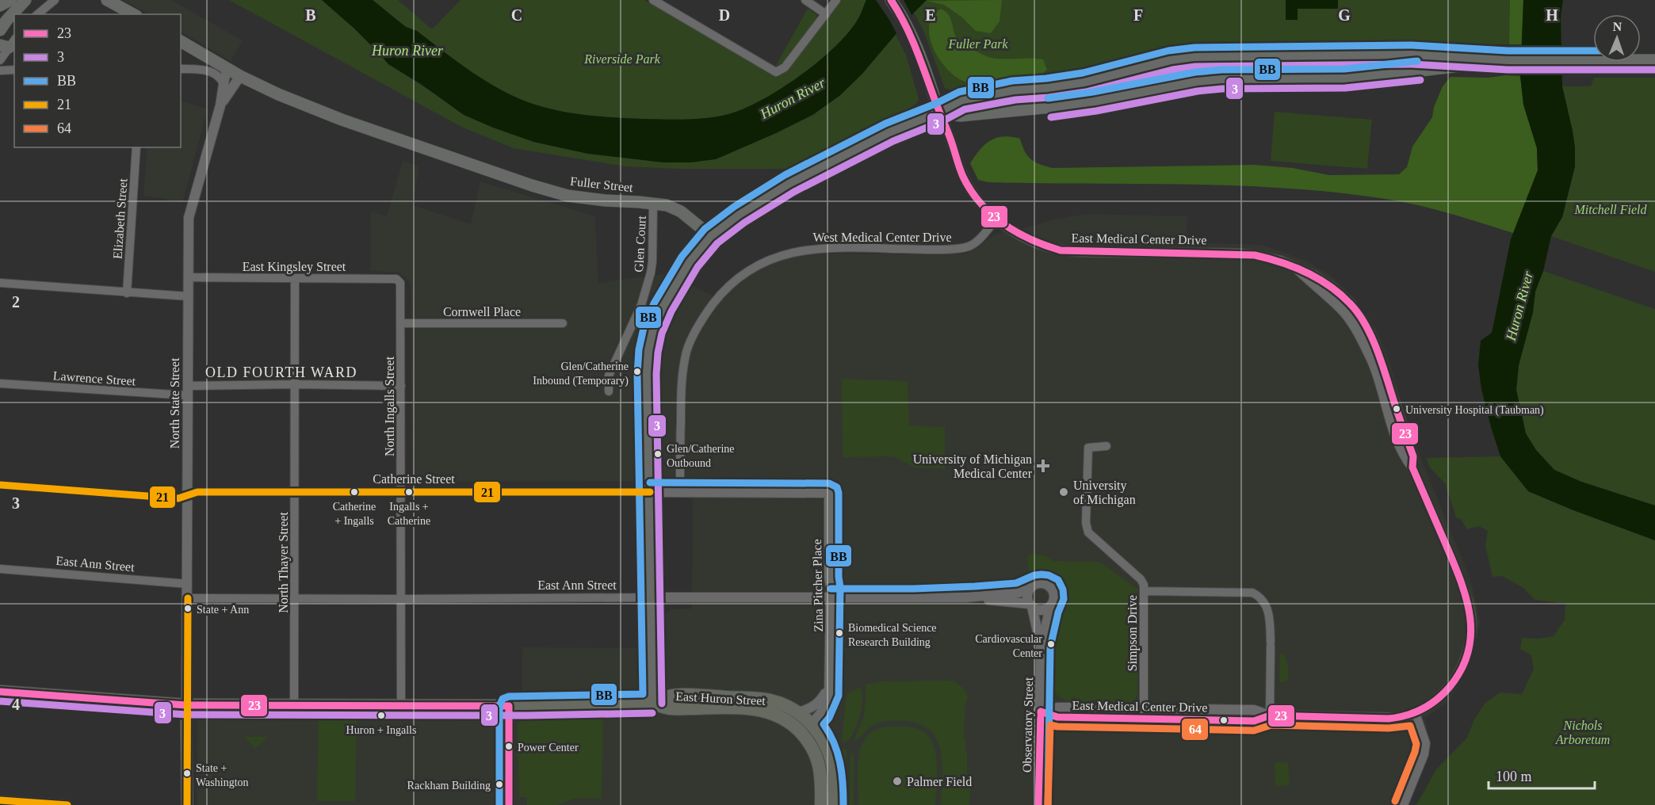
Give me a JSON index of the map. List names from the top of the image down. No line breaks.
{"streets":{"main road":["Fuller Street","East Huron Street"],"street":["Elizabeth Street","West Medical Center Drive","East Medical Center Drive","Glen Court","East Kingsley Street","Cornwell Place","Lawrence Street","North State Street","North Ingalls Street","Catherine Street","North Thayer Street","East Ann Street","Zina Pitcher Place","Simpson Drive","Observatory Street"]},"crossings":[["Fuller Street","Glen Court"],["West Medical Center Drive","East Medical Center Drive"],["West Medical Center Drive","Catherine Street"],["East Medical Center Drive","Simpson Drive"],["East Medical Center Drive","Observatory Street"],["East Kingsley Street","North State Street"],["East Kingsley Street","North Ingalls Street"],["East Kingsley Street","North Thayer Street"],["Cornwell Place","North Ingalls Street"],["Lawrence Street","North State Street"],["Lawrence Street","North Ingalls Street"],["Lawrence Street","North Thayer Street"],["North State Street","Catherine Street"],["North State Street","East Ann Street"],["North State Street","East Huron Street"],["North Ingalls Street","Catherine Street"],["North Ingalls Street","East Ann Street"],["North Ingalls Street","East Huron Street"],["Catherine Street","North Thayer Street"],["Catherine Street","Zina Pitcher Place"],["North Thayer Street","East Ann Street"],["North Thayer Street","East Huron Street"],["East Ann Street","Zina Pitcher Place"],["East Ann Street","Observatory Street"],["Zina Pitcher Place","East Huron Street"]],"districts":["OLD FOURTH WARD"],"water":["Huron River"],"parks":["Fuller Park","Riverside Park","Mitchell Field","Nichols Arboretum"],"places":{"other":["Glen/Catherine Inbound (Temporary)","University Hospital (Taubman)","Glen/Catherine Outbound","Catherine + Ingalls","Ingalls + Catherine","University of Michigan","State + Ann","Biomedical Science Research Building","Cardiovascular Center","Huron + Ingalls","Power Center","State + Washington","Palmer Field","Rackham Building"],"health":["University of Michigan Medical Center"]},"lines":["transit line 23","transit line BB","transit line 3","transit line 21","transit line 64"],"legend":["23","3","BB","21","64"],"scale_bar":"100 m","north":"top","grid":{"columns":["B","C","D","E","F","G","H"],"rows":["2","3","4"]}}
